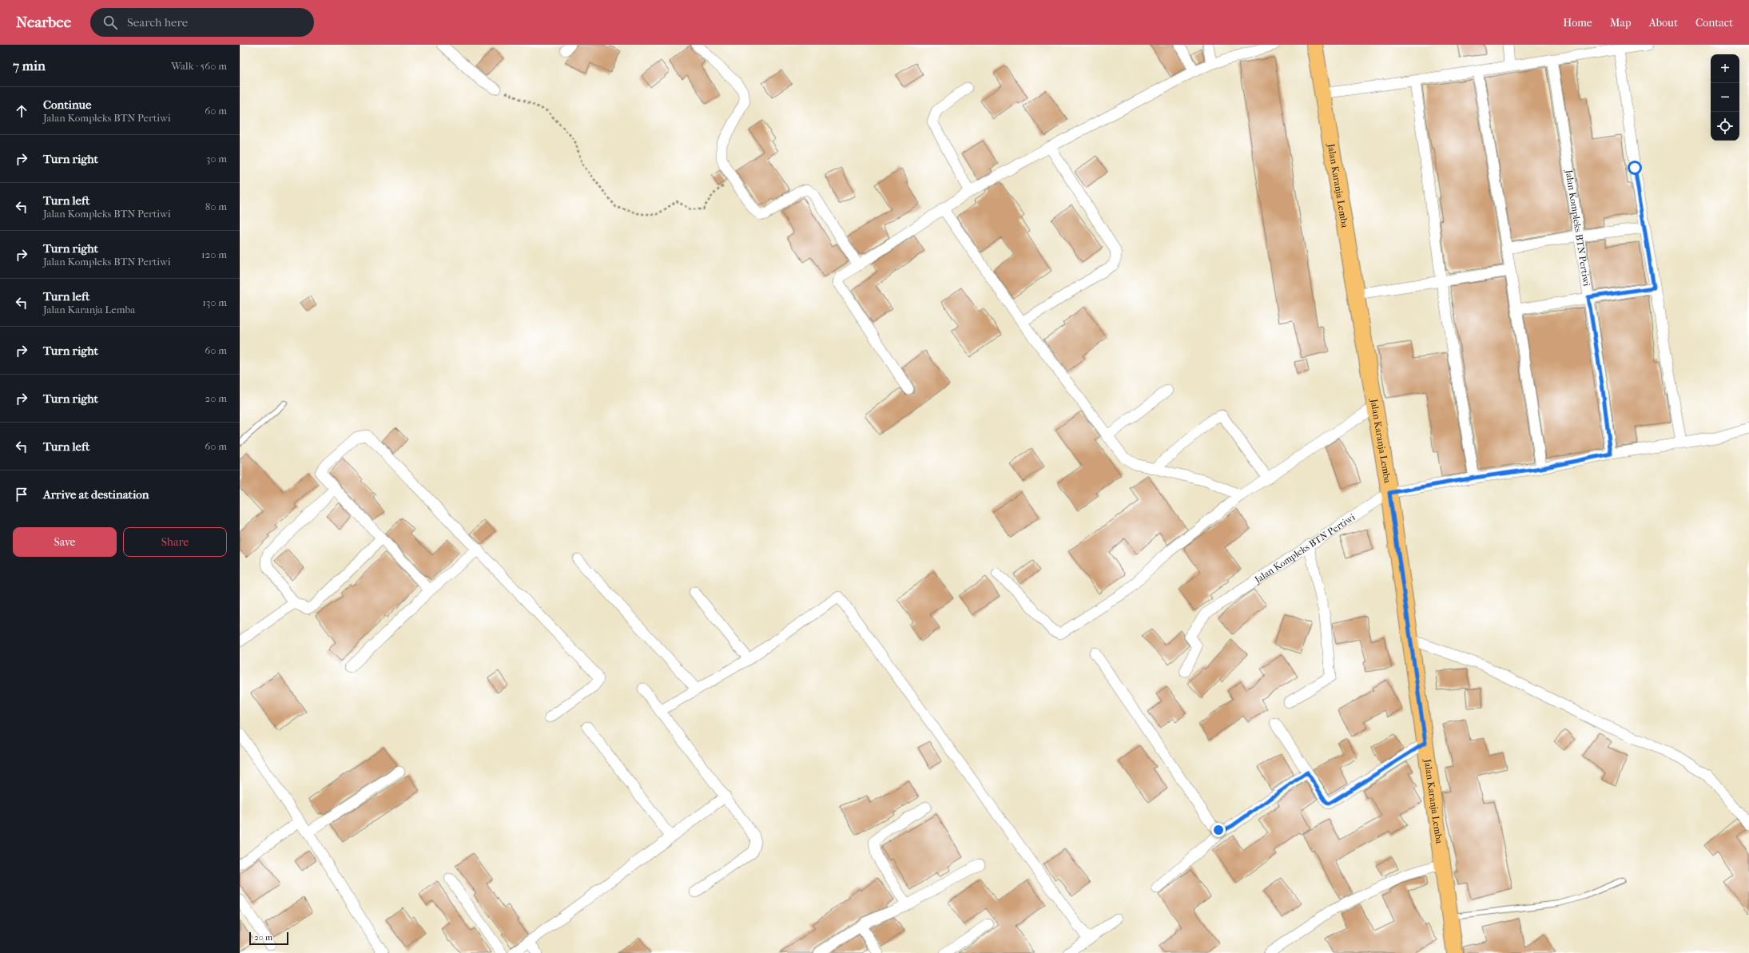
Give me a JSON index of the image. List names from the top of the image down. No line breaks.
{"streets":{"main road":["Jalan Karanja Lemba"],"street":["Jalan Kompleks BTN Pertiwi"]},"crossings":[["Jalan Karanja Lemba","Jalan Kompleks BTN Pertiwi"]],"scale_bar":"20 m","page":{"header":"Nearbee","search":"Search here","nav":["Home","Map","About","Contact"],"heading":["7 min","Walk · 560 m"],"map_buttons":["+","−"],"list":[["Continue","Jalan Kompleks BTN Pertiwi","60 m"],["Turn right","30 m"],["Turn left","Jalan Kompleks BTN Pertiwi","80 m"],["Turn right","Jalan Kompleks BTN Pertiwi","120 m"],["Turn left","Jalan Karanja Lemba","130 m"],["Turn right","60 m"],["Turn right","20 m"],["Turn left","60 m"],"Arrive at destination"],"buttons":["Save","Share"],"scale":"20 m"}}
